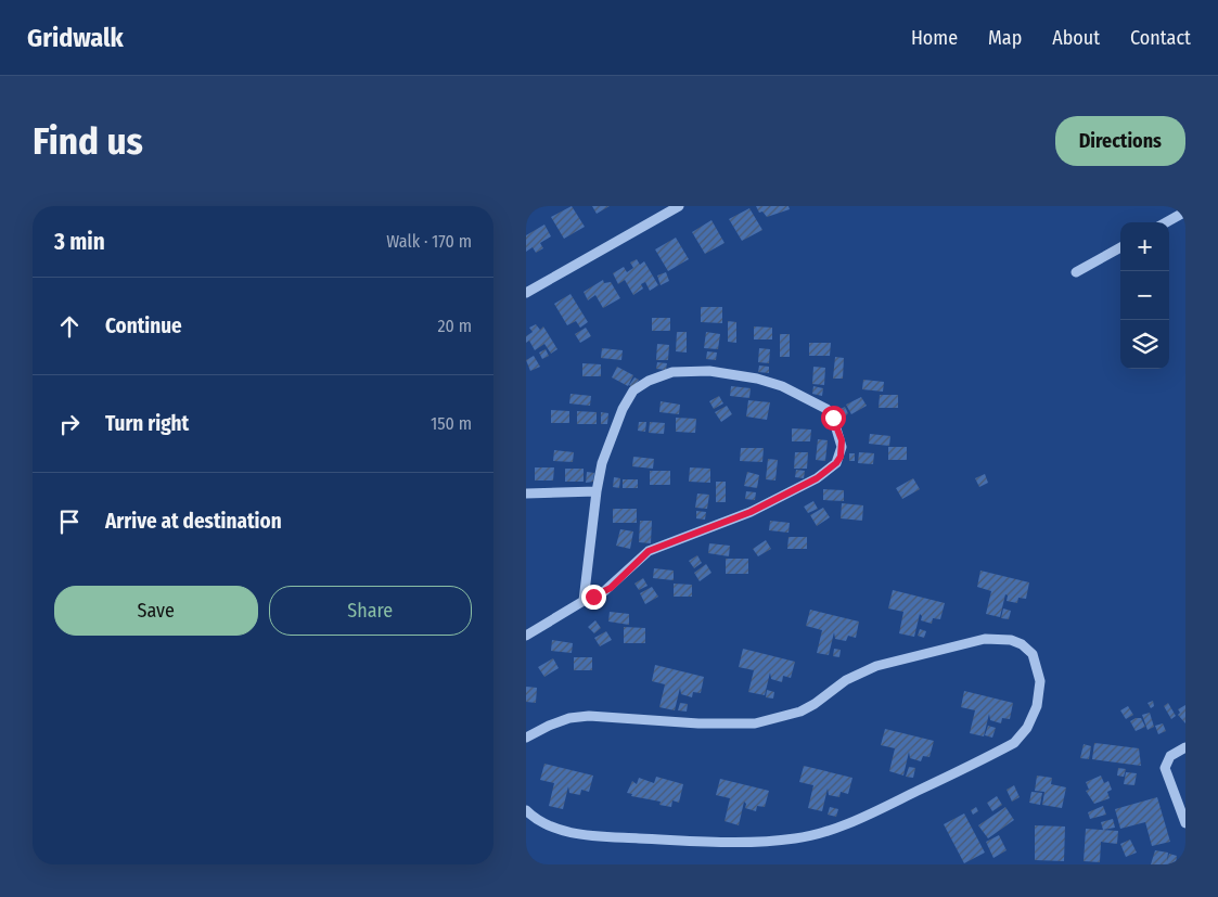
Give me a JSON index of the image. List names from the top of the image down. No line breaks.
{"page":{"header":"Gridwalk","nav":["Home","Map","About","Contact"],"buttons":["Directions",["Save","Share"]],"title":"Find us","heading":["3 min","Walk · 170 m"],"map_buttons":["+","−"],"list":[["Continue","20 m"],["Turn right","150 m"],"Arrive at destination"]}}
